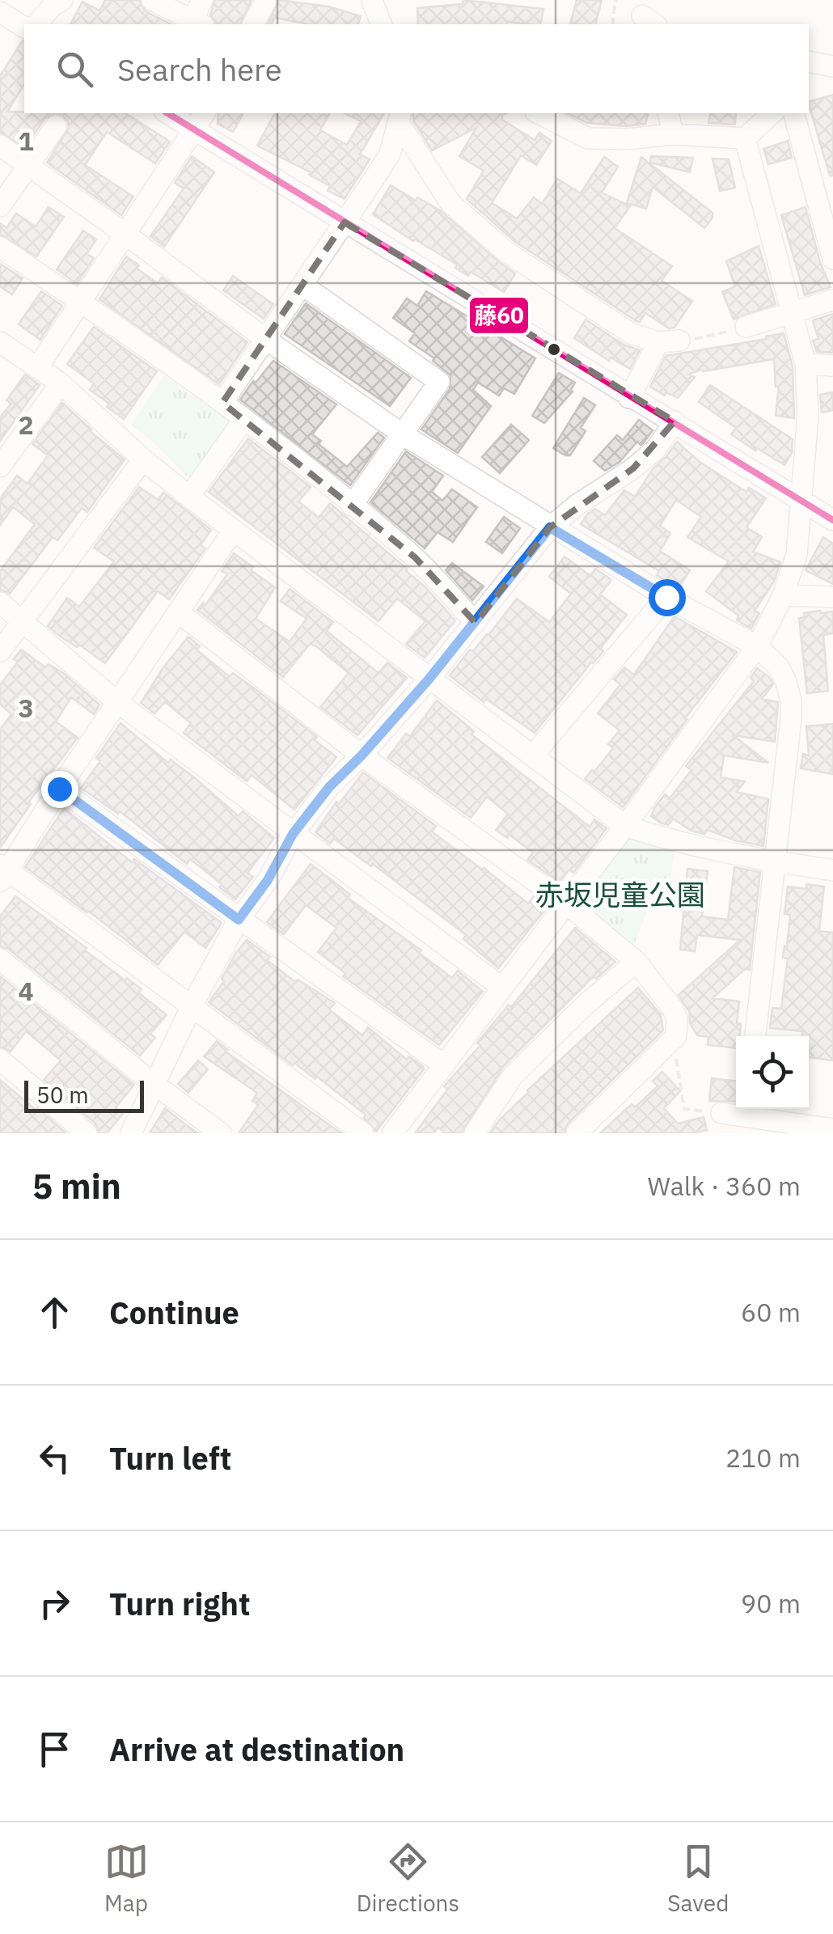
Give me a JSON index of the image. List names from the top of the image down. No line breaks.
{"parks":["赤坂児童公園"],"lines":["transit line 藤60"],"scale_bar":"50 m","page":{"search":"Search here","scale":"50 m","heading":["5 min","Walk · 360 m"],"list":[["Continue","60 m"],["Turn left","210 m"],["Turn right","90 m"],"Arrive at destination"],"nav":["Map","Directions","Saved"]},"grid":{"rows":["1","2","3","4"]}}
